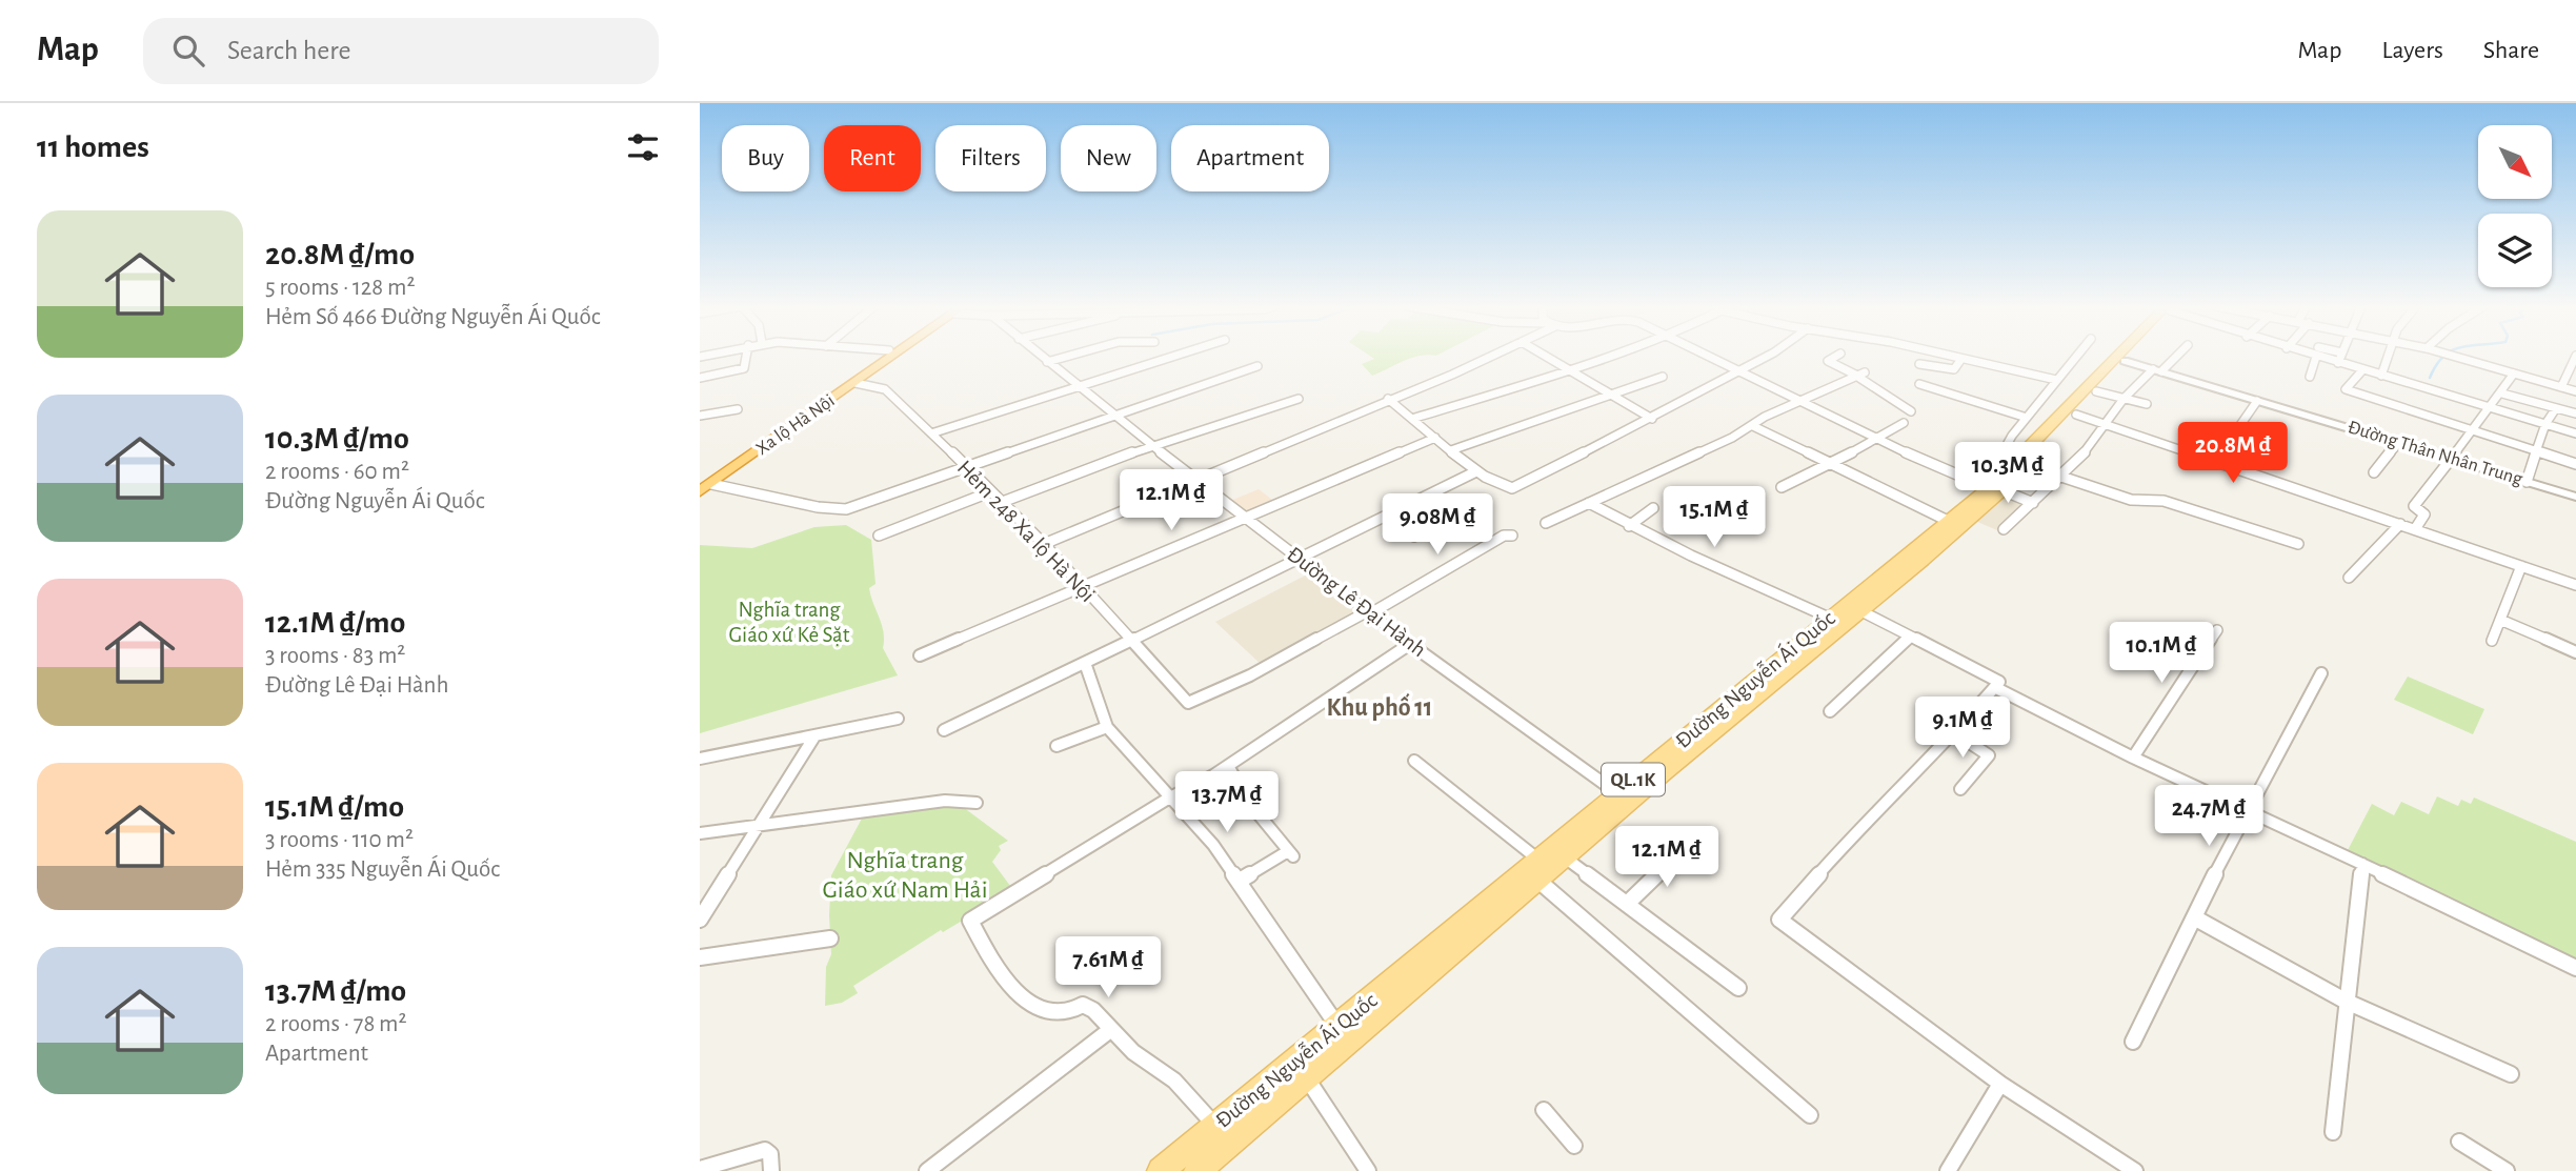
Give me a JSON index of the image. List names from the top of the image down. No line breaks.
{"streets":{"highway":["Xa lộ Hà Nội"],"main road":["Đường Nguyễn Ái Quốc","QL.1K"],"street":["Đường Thân Nhân Trung","Hẻm 248 Xa lộ Hà Nội","Đường Lê Đại Hành"]},"crossings":[["Xa lộ Hà Nội","Hẻm 248 Xa lộ Hà Nội"],["Đường Thân Nhân Trung","QL.1K"],["Hẻm 248 Xa lộ Hà Nội","Đường Lê Đại Hành"],["Đường Lê Đại Hành","Đường Nguyễn Ái Quốc"],["Đường Nguyễn Ái Quốc","QL.1K"]],"districts":["Khu phố 11"],"parks":["Nghĩa trang Giáo xứ Kẻ Sặt","Nghĩa trang Giáo xứ Nam Hải"],"north":"bottom right","page":{"header":"Map","search":"Search here","nav":["Map","Layers","Share"],"heading":"11 homes","chip":["Buy","Rent","Filters","New","Apartment"],"list":[{"name":"20.8M ₫/mo","note":"5 rooms · 128 m² · Hẻm Số 466 Đường Nguyễn Ái Quốc"},{"name":"10.3M ₫/mo","note":"2 rooms · 60 m² · Đường Nguyễn Ái Quốc"},{"name":"12.1M ₫/mo","note":"3 rooms · 83 m² · Đường Lê Đại Hành"},{"name":"15.1M ₫/mo","note":"3 rooms · 110 m² · Hẻm 335 Nguyễn Ái Quốc"},{"name":"13.7M ₫/mo","note":"2 rooms · 78 m² · Apartment"}],"price":["20.8M ₫","10.3M ₫","12.1M ₫","15.1M ₫","9.08M ₫","10.1M ₫","9.1M ₫","13.7M ₫","24.7M ₫","12.1M ₫","7.61M ₫"]}}
